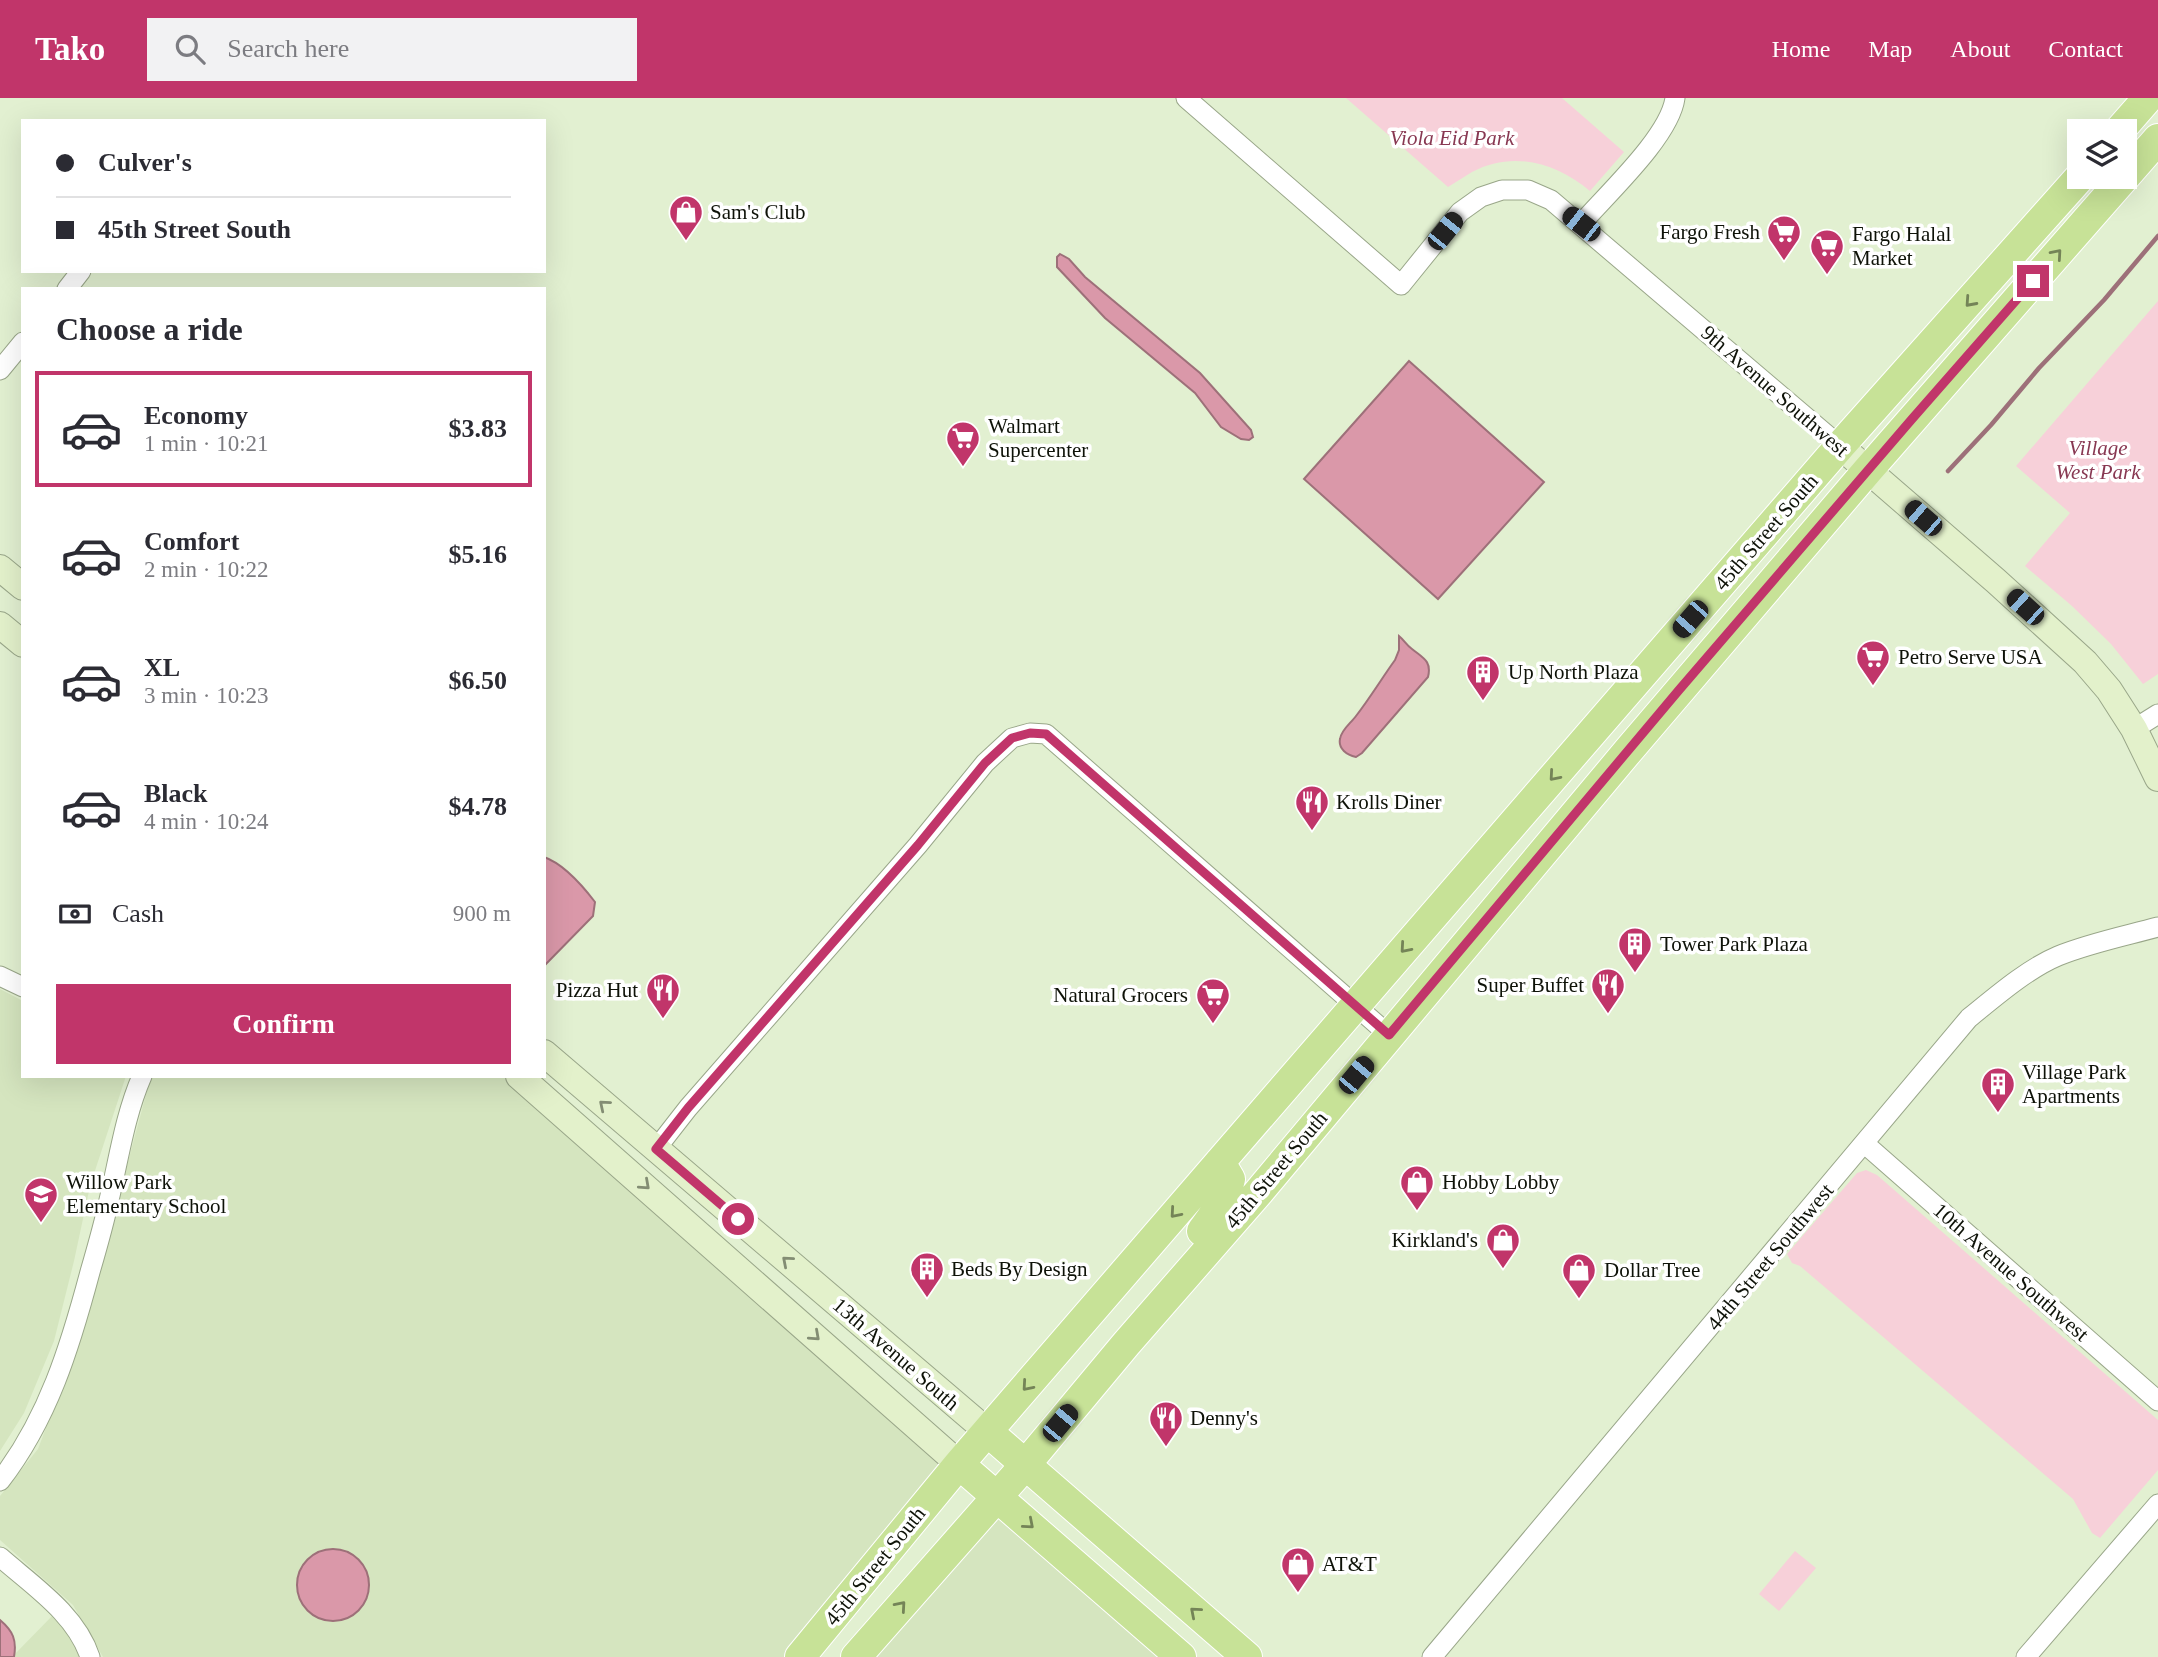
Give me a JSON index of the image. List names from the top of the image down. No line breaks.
{"streets":{"main road":["9th Avenue Southwest","45th Street South","13th Avenue South"],"street":["44th Street Southwest","10th Avenue Southwest"]},"crossings":[["9th Avenue Southwest","45th Street South"],["45th Street South","13th Avenue South"],["44th Street Southwest","10th Avenue Southwest"]],"parks":["Viola Eid Park","Village West Park"],"places":{"shop":["Sam's Club","Hobby Lobby","Kirkland's","Dollar Tree","AT&T"],"supermarket":["Fargo Fresh","Fargo Halal Market","Walmart Supercenter","Petro Serve USA","Natural Grocers"],"building":["Up North Plaza","Tower Park Plaza","Village Park Apartments","Beds By Design"],"restaurant":["Krolls Diner","Super Buffet","Pizza Hut","Denny's"],"school or university":["Willow Park Elementary School"]},"page":{"header":"Tako","search":"Search here","nav":["Home","Map","About","Contact"],"banner":["Culver's","45th Street South"],"heading":"Choose a ride","list":[{"name":"Economy","note":"1 min · 10:21","value":"$3.83"},{"name":"Comfort","note":"2 min · 10:22","value":"$5.16"},{"name":"XL","note":"3 min · 10:23","value":"$6.50"},{"name":"Black","note":"4 min · 10:24","value":"$4.78"}],"pay":["Cash","900 m"],"buttons":"Confirm"}}
